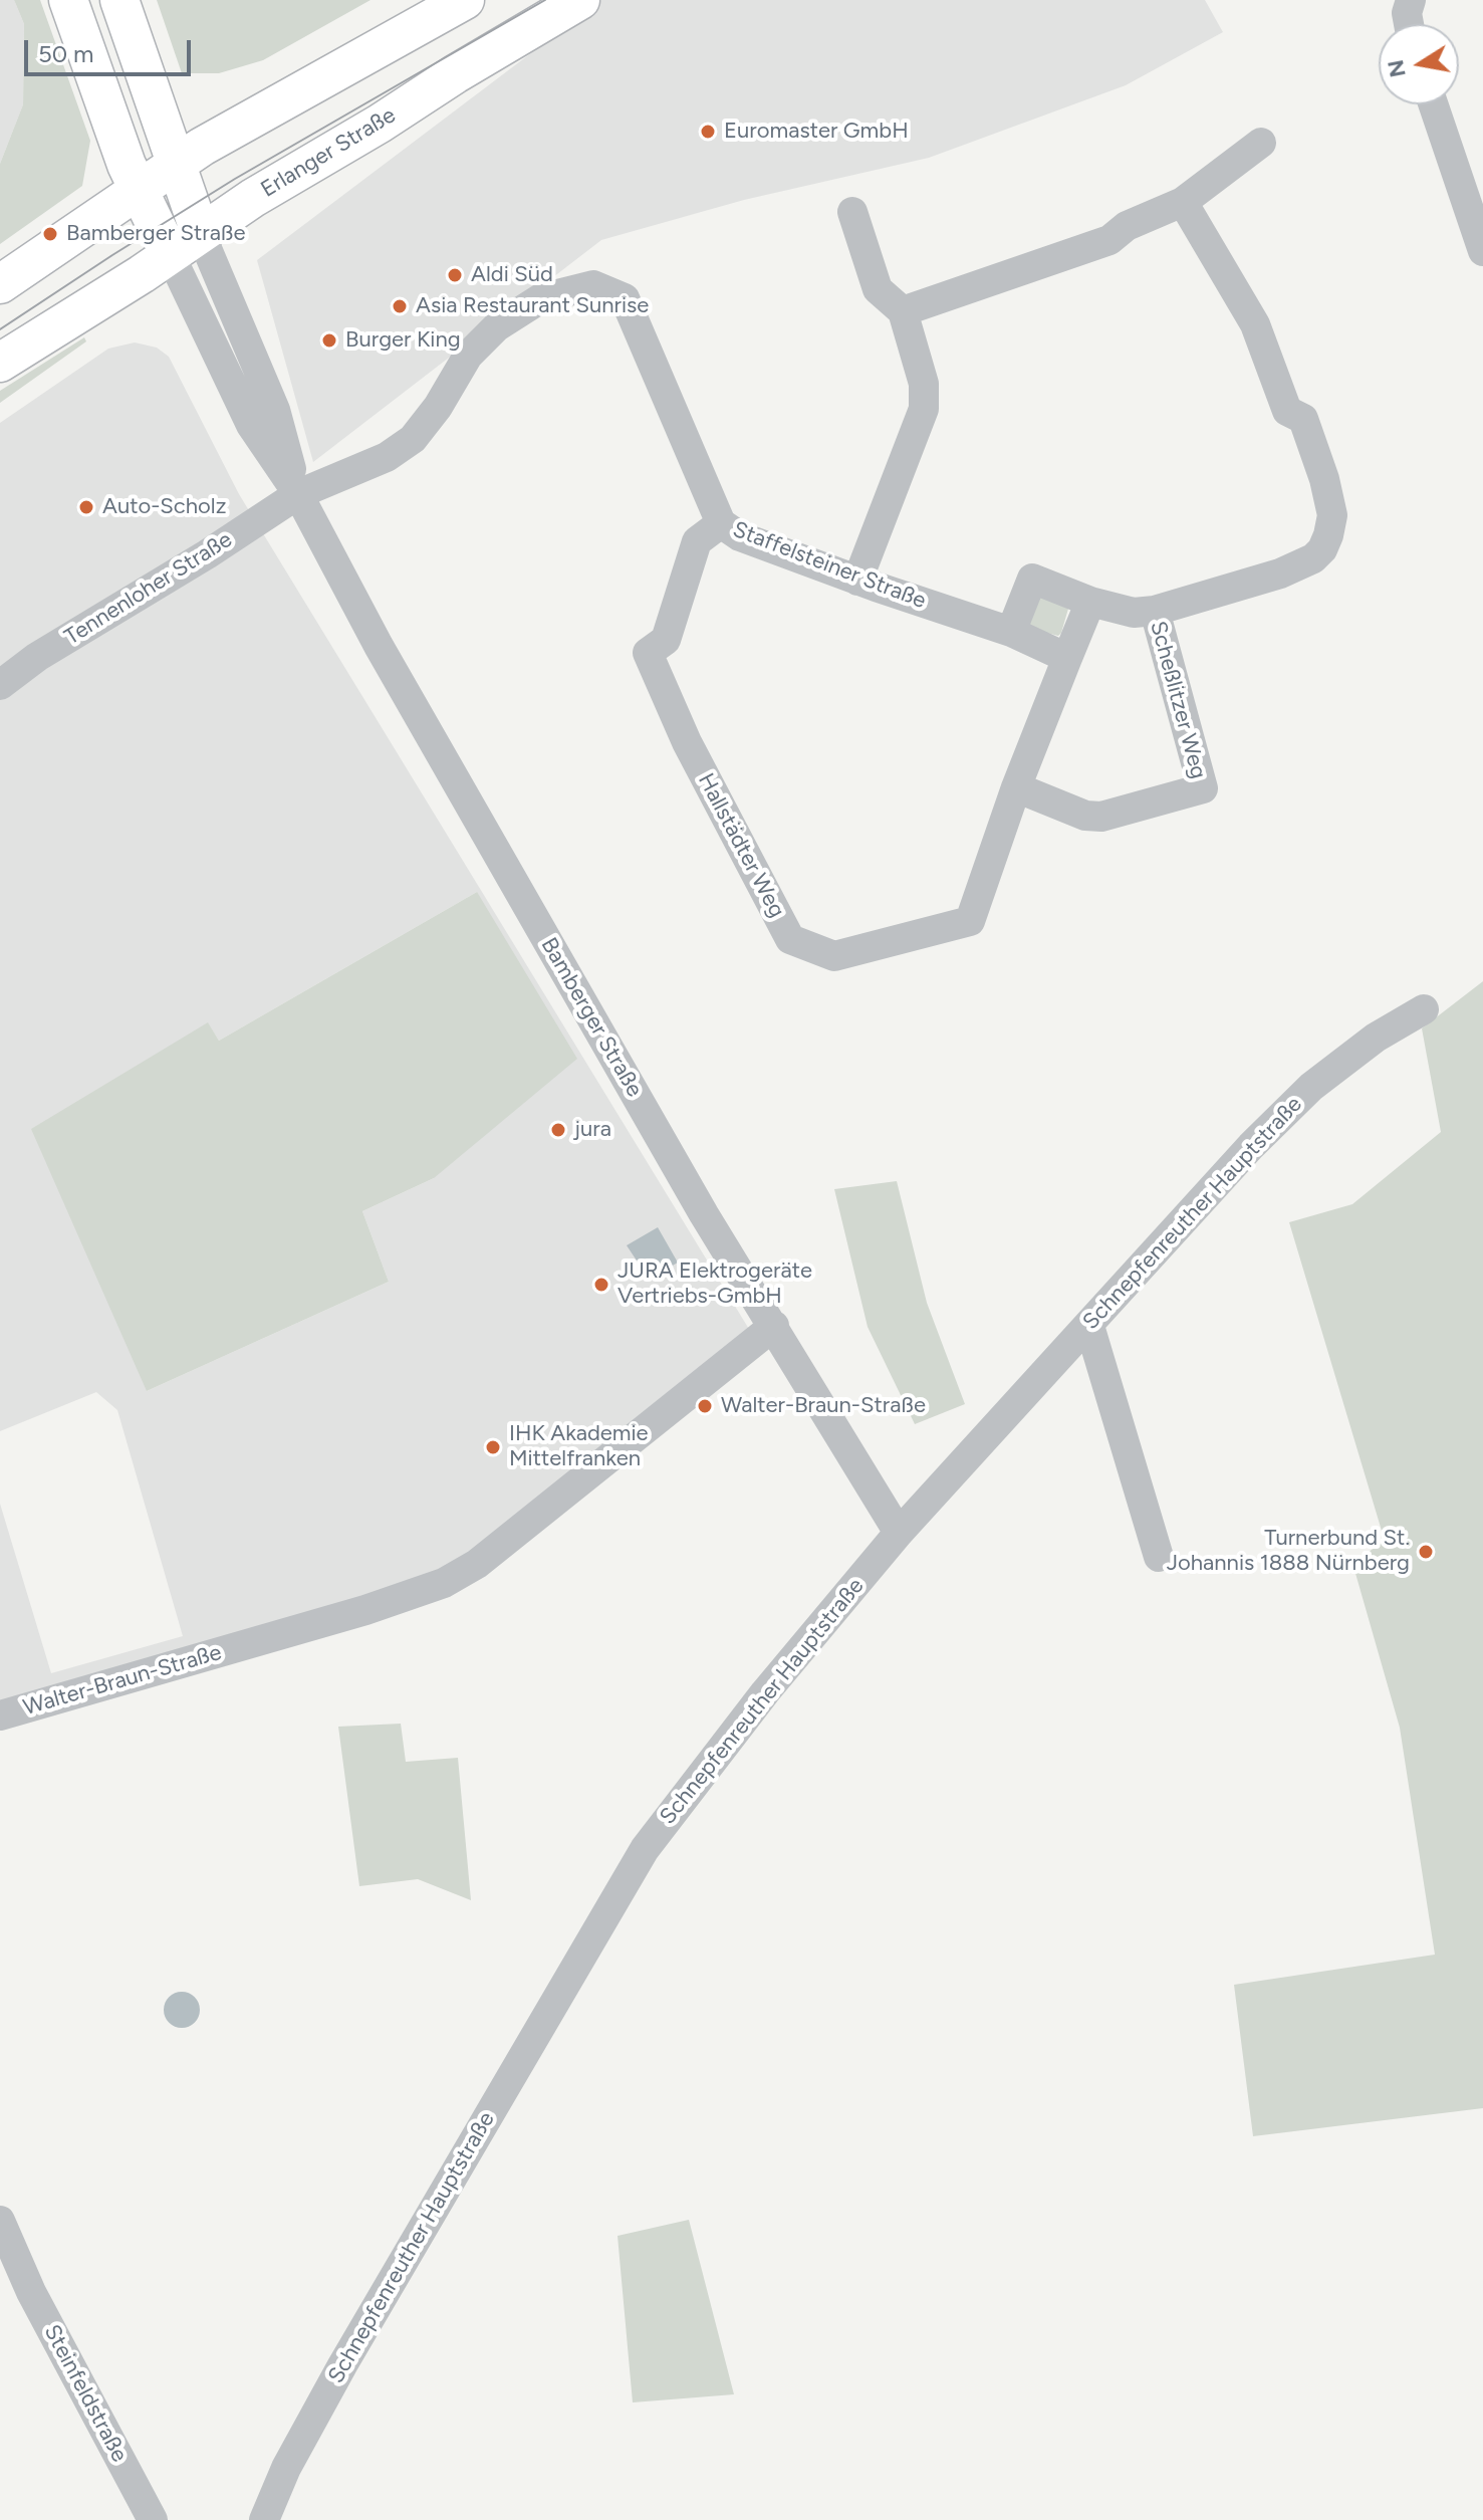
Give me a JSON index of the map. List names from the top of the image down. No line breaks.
{"streets":{"main road":["Erlanger Straße"],"street":["Staffelsteiner Straße","Tennenloher Straße","Scheßlitzer Weg","Hallstädter Weg","Bamberger Straße","Schnepfenreuther Hauptstraße","Walter-Braun-Straße","Steinfeldstraße"]},"crossings":[["Erlanger Straße","Bamberger Straße"],["Staffelsteiner Straße","Tennenloher Straße"],["Staffelsteiner Straße","Hallstädter Weg"],["Staffelsteiner Straße","Bamberger Straße"],["Tennenloher Straße","Bamberger Straße"],["Scheßlitzer Weg","Hallstädter Weg"],["Bamberger Straße","Schnepfenreuther Hauptstraße"],["Bamberger Straße","Walter-Braun-Straße"]],"places":["Euromaster GmbH","Bamberger Straße","Aldi Süd","Asia Restaurant Sunrise","Burger King","Auto-Scholz","jura","JURA Elektrogeräte Vertriebs-GmbH","Walter-Braun-Straße","IHK Akademie Mittelfranken","Turnerbund St. Johannis 1888 Nürnberg"],"scale_bar":"50 m","north":"left"}
